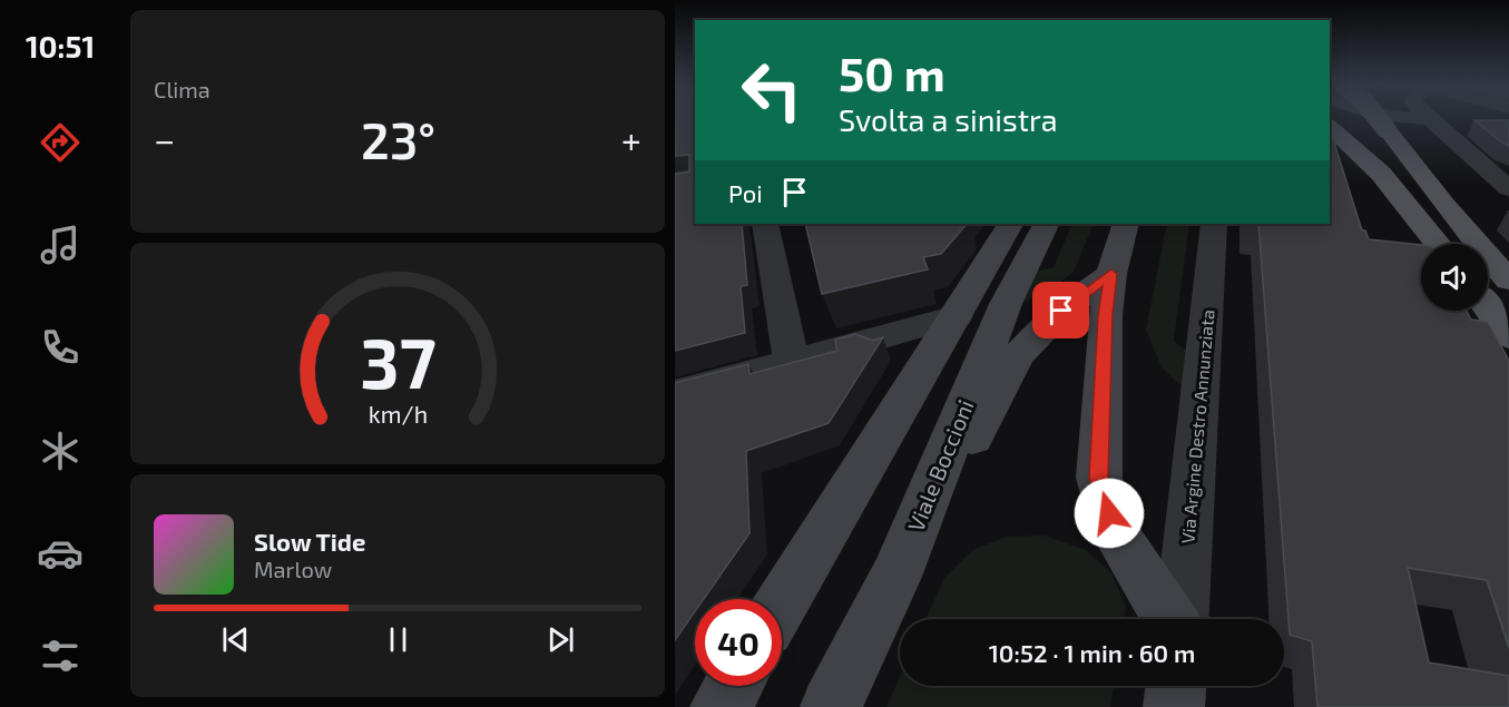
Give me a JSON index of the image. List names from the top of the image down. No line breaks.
{"streets":{"street":["Via Argine Destro Annunziata","Viale Boccioni"]},"page":{"tabs":"10:51","tile":"Clima","turn":["50 m","Svolta a sinistra"],"heat":["−","23°","+"],"then":"Poi","song":["Slow Tide","Marlow"],"limit":"40","trip":"10:52 · 1 min · 60 m","gauge":["37","km/h"]}}
